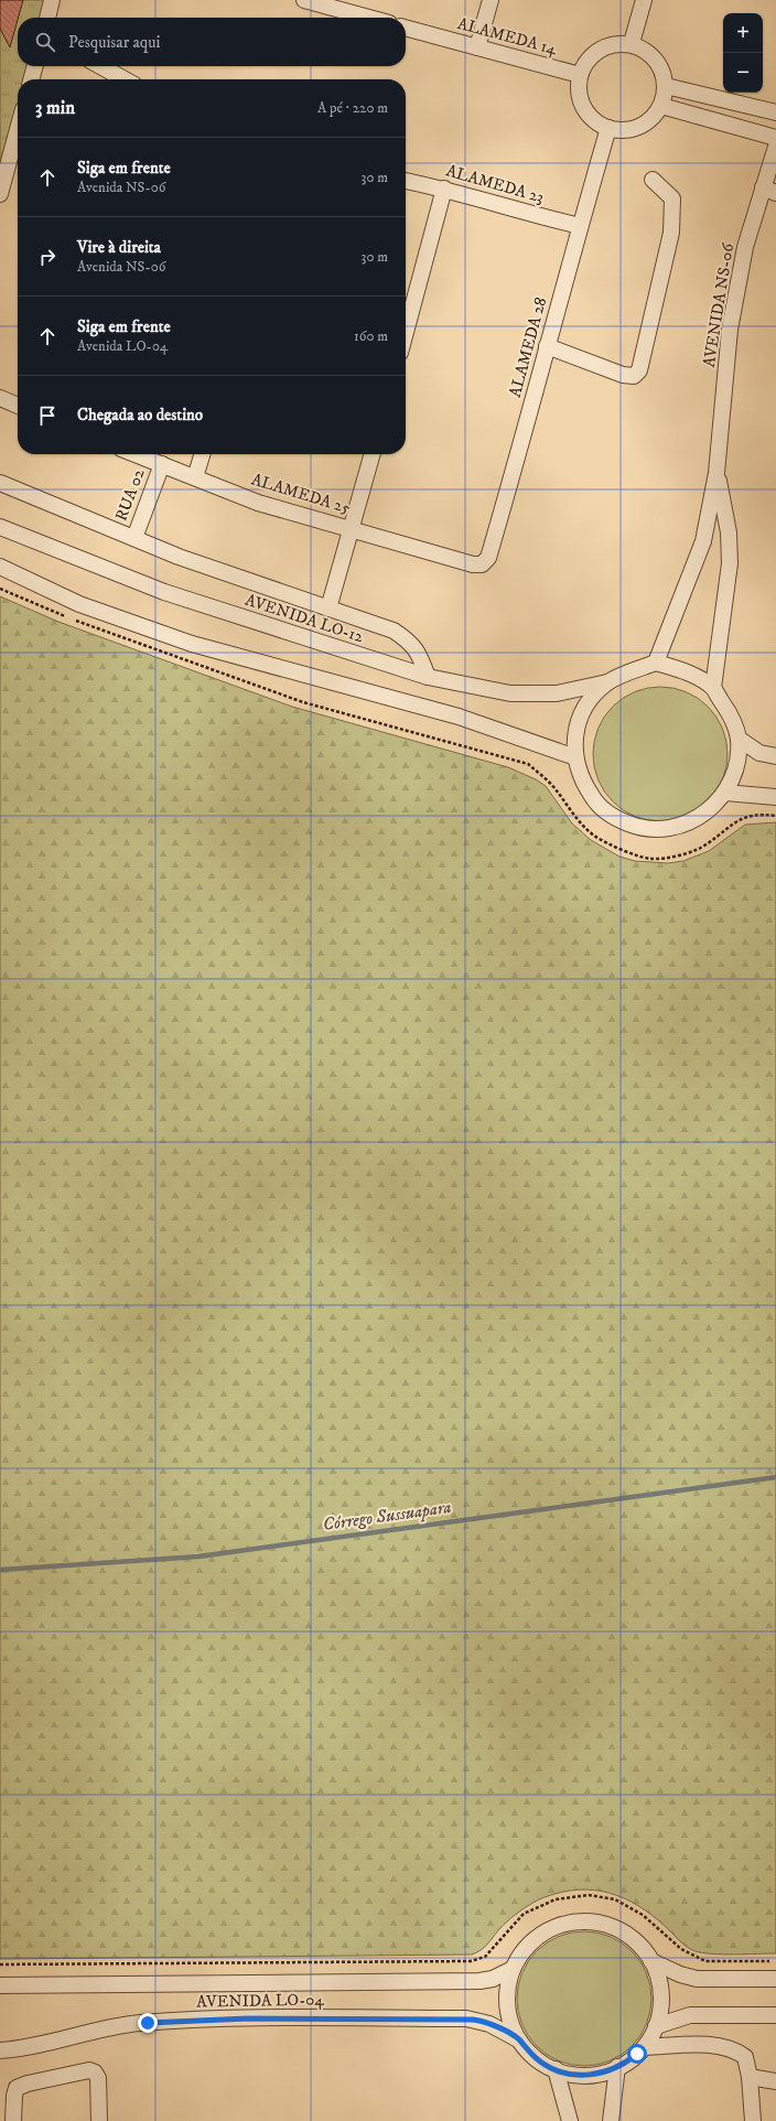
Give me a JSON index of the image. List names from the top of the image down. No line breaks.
{"streets":{"street":["ALAMEDA 14","ALAMEDA 23","AVENIDA NS-06","ALAMEDA 28","ALAMEDA 25","RUA 02","AVENIDA LO-12","AVENIDA LO-04"]},"crossings":[["ALAMEDA 14","ALAMEDA 28"],["ALAMEDA 23","ALAMEDA 28"],["ALAMEDA 28","ALAMEDA 25"],["ALAMEDA 25","RUA 02"]],"water":["Córrego Sussuapara"],"page":{"map_buttons":["+","−"],"search":"Pesquisar aqui","heading":["3 min","A pé · 220 m"],"list":[["Siga em frente","Avenida NS-06","30 m"],["Vire à direita","Avenida NS-06","30 m"],["Siga em frente","Avenida LO-04","160 m"],"Chegada ao destino"]}}
